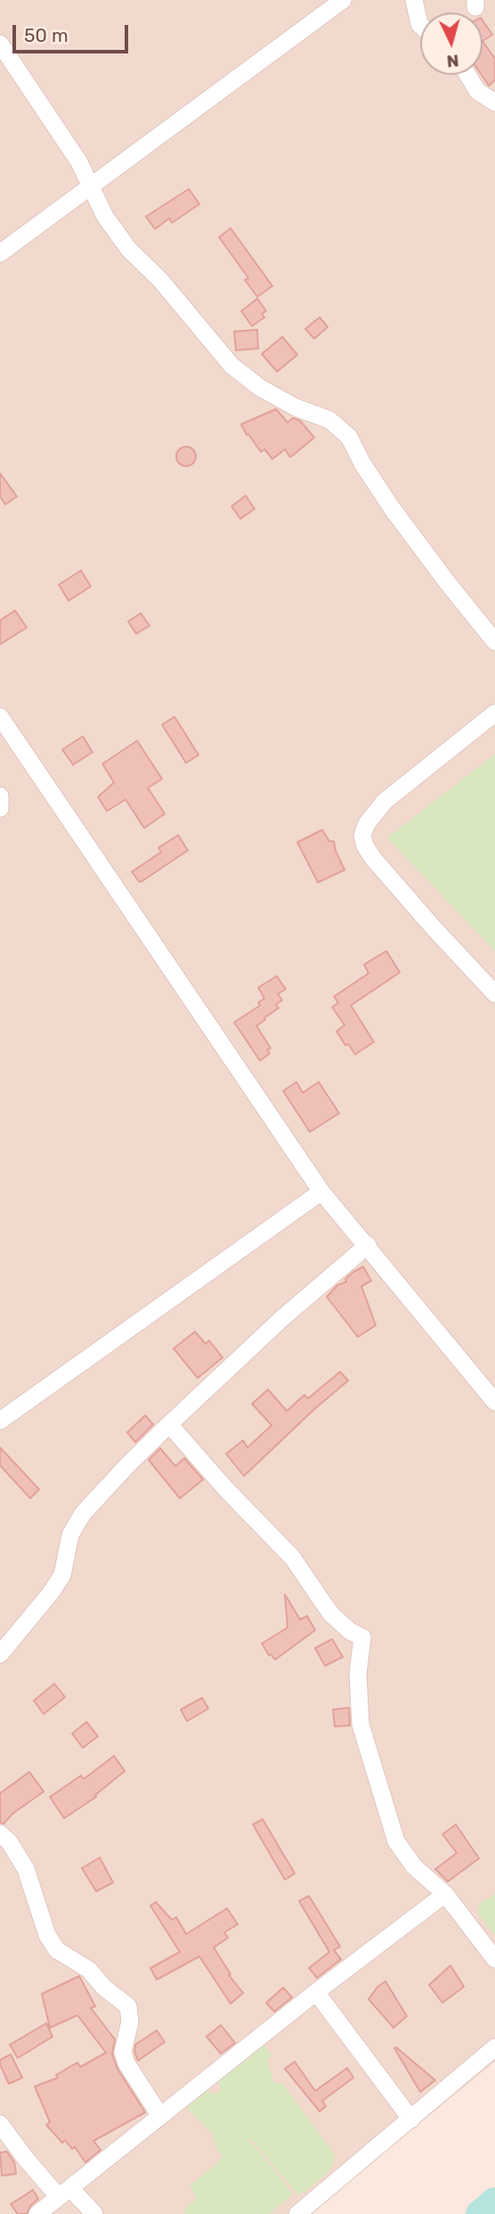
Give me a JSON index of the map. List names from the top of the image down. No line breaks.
{"scale_bar":"50 m","north":"bottom"}
